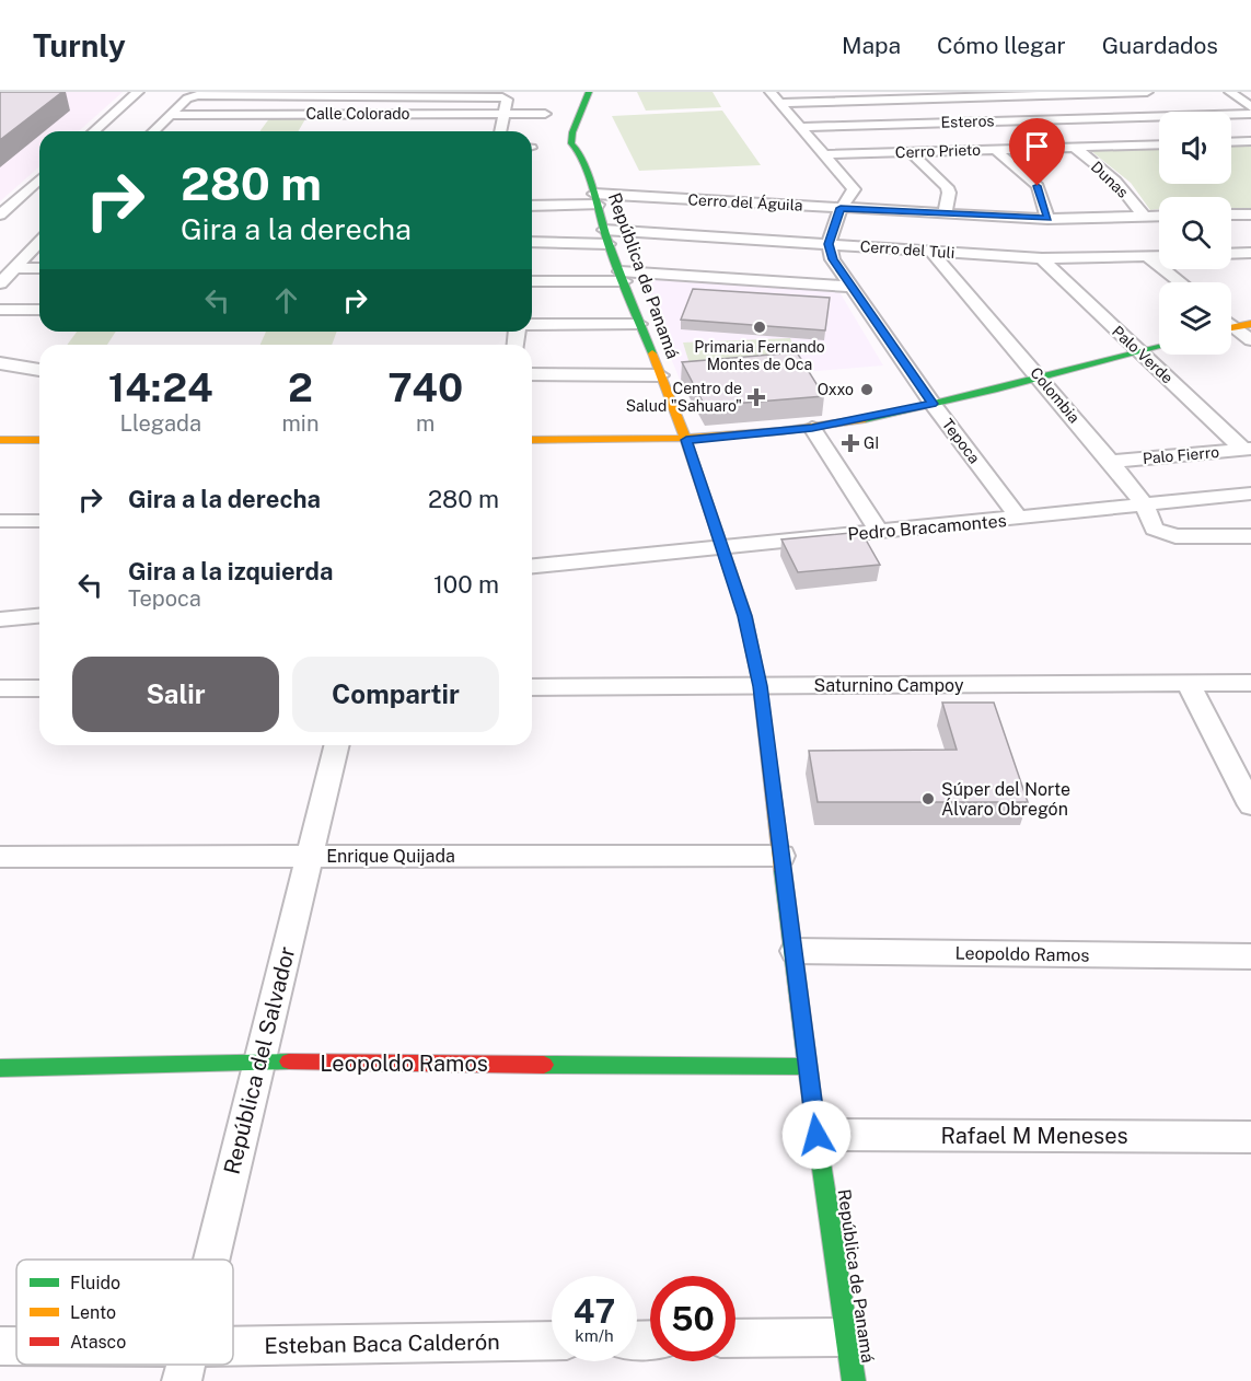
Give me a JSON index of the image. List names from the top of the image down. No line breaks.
{"streets":{"main road":["República de Panamá","Leopoldo Ramos"],"street":["Calle Colorado","Esteros","Cerro Prieto","Dunas","Cerro del Águila","Cerro del Tuli","Palo Verde","Colombia","Tepoca","Palo Fierro","Pedro Bracamontes","Saturnino Campoy","Enrique Quijada","República del Salvador","Rafael M Meneses","Esteban Baca Calderón"]},"crossings":[["Cerro Prieto","Dunas"],["Dunas","Cerro del Águila"],["Cerro del Águila","República de Panamá"],["Cerro del Tuli","República de Panamá"],["Cerro del Tuli","Palo Verde"],["Cerro del Tuli","Colombia"],["Cerro del Tuli","Tepoca"],["República de Panamá","Pedro Bracamontes"],["República de Panamá","Saturnino Campoy"],["República de Panamá","Enrique Quijada"],["República de Panamá","Leopoldo Ramos"],["República de Panamá","Rafael M Meneses"],["Palo Verde","Palo Fierro"],["Colombia","Palo Fierro"],["Colombia","Pedro Bracamontes"],["Tepoca","Pedro Bracamontes"],["Enrique Quijada","República del Salvador"],["Leopoldo Ramos","República del Salvador"]],"places":{"other":["Primaria Fernando Montes de Oca","Oxxo","Súper del Norte Álvaro Obregón"],"health":["Centro de Salud \"Sahuaro\"","GI"]},"legend":["Fluido","Lento","Atasco"],"page":{"header":"Turnly","nav":["Mapa","Cómo llegar","Guardados"],"turn":["280 m","Gira a la derecha"],"eta":["14:24","Llegada","2","min","740","m"],"list":[{"name":"Gira a la derecha","value":"280 m"},{"name":"Gira a la izquierda","note":"Tepoca","value":"100 m"}],"buttons":["Salir","Compartir"],"speed":"47 km/h","limit":"50"}}
